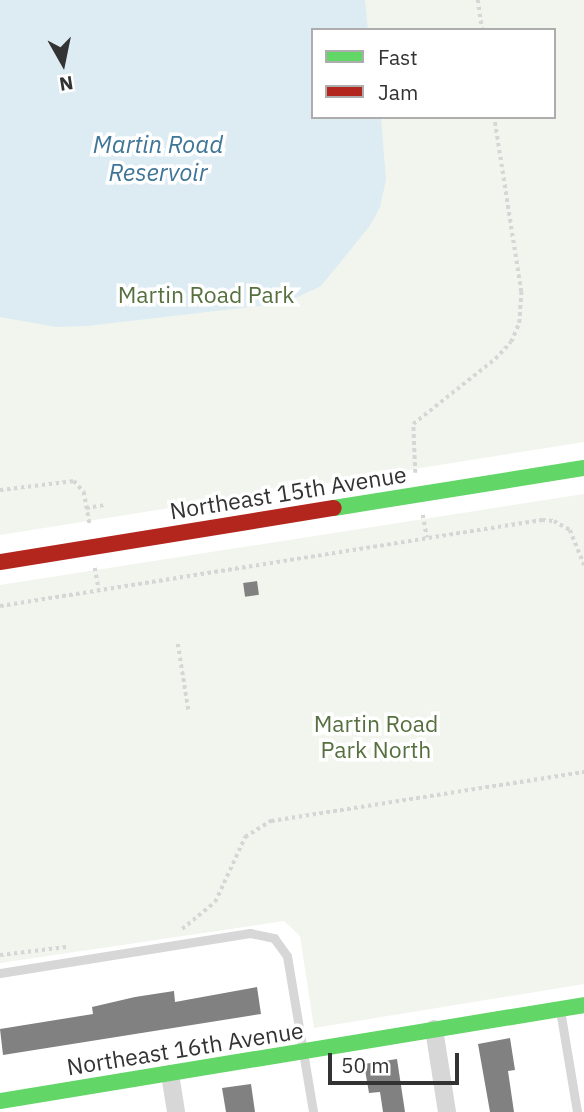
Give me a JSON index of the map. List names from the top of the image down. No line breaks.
{"streets":{"street":["Northeast 15th Avenue","Northeast 16th Avenue"]},"water":["Martin Road Reservoir"],"parks":["Martin Road Park","Martin Road Park North"],"legend":["Fast","Jam"],"scale_bar":"50 m","north":"bottom"}
